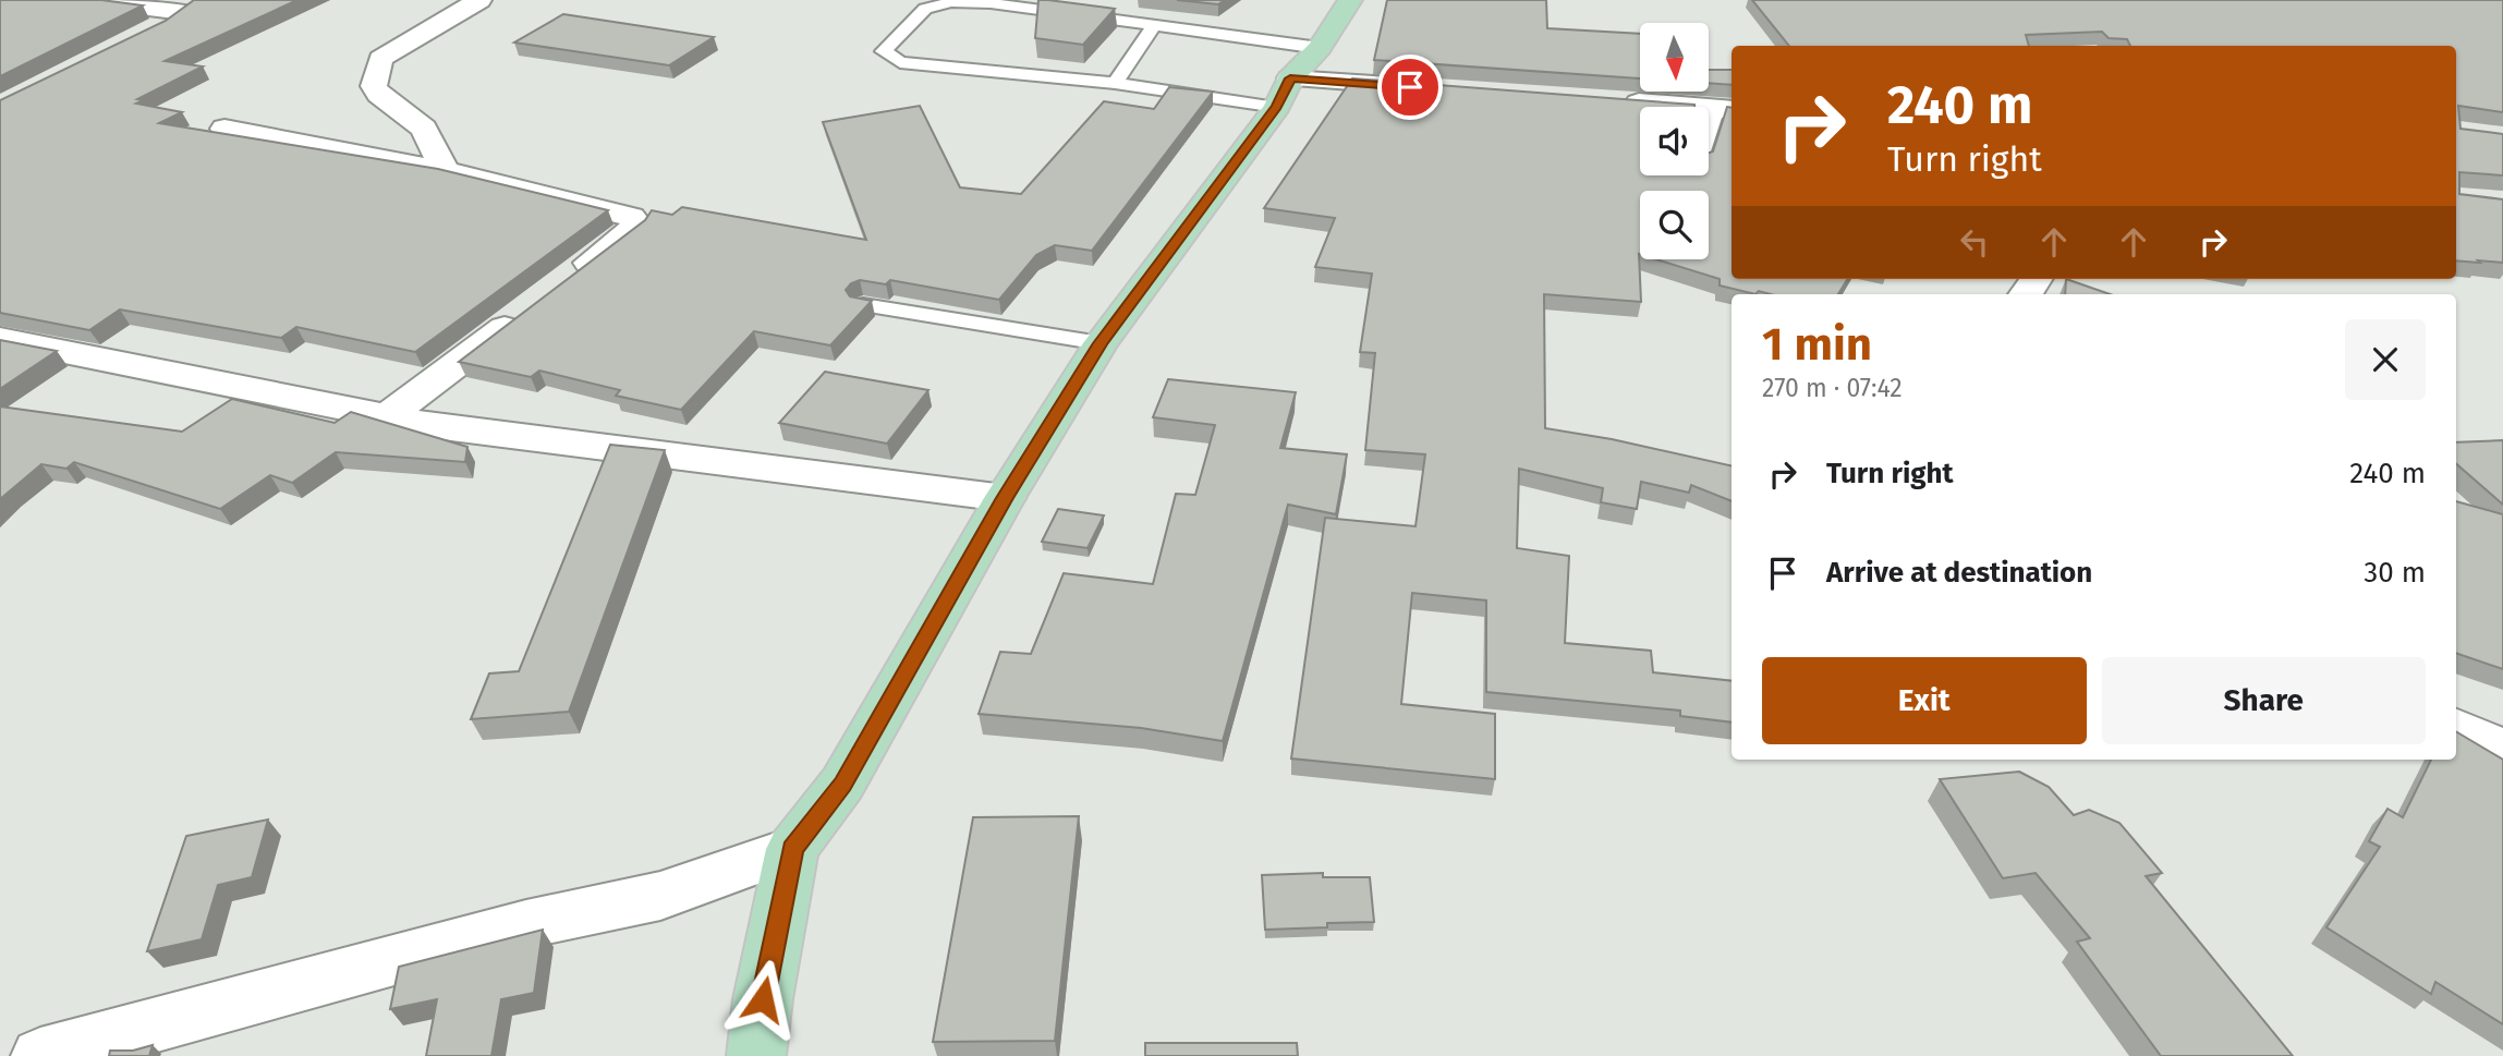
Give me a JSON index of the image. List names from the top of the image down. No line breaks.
{"north":"bottom","page":{"turn":["240 m","Turn right"],"heading":["1 min","270 m · 07:42"],"list":[{"name":"Turn right","value":"240 m"},{"name":"Arrive at destination","value":"30 m"}],"buttons":["Exit","Share"]}}
